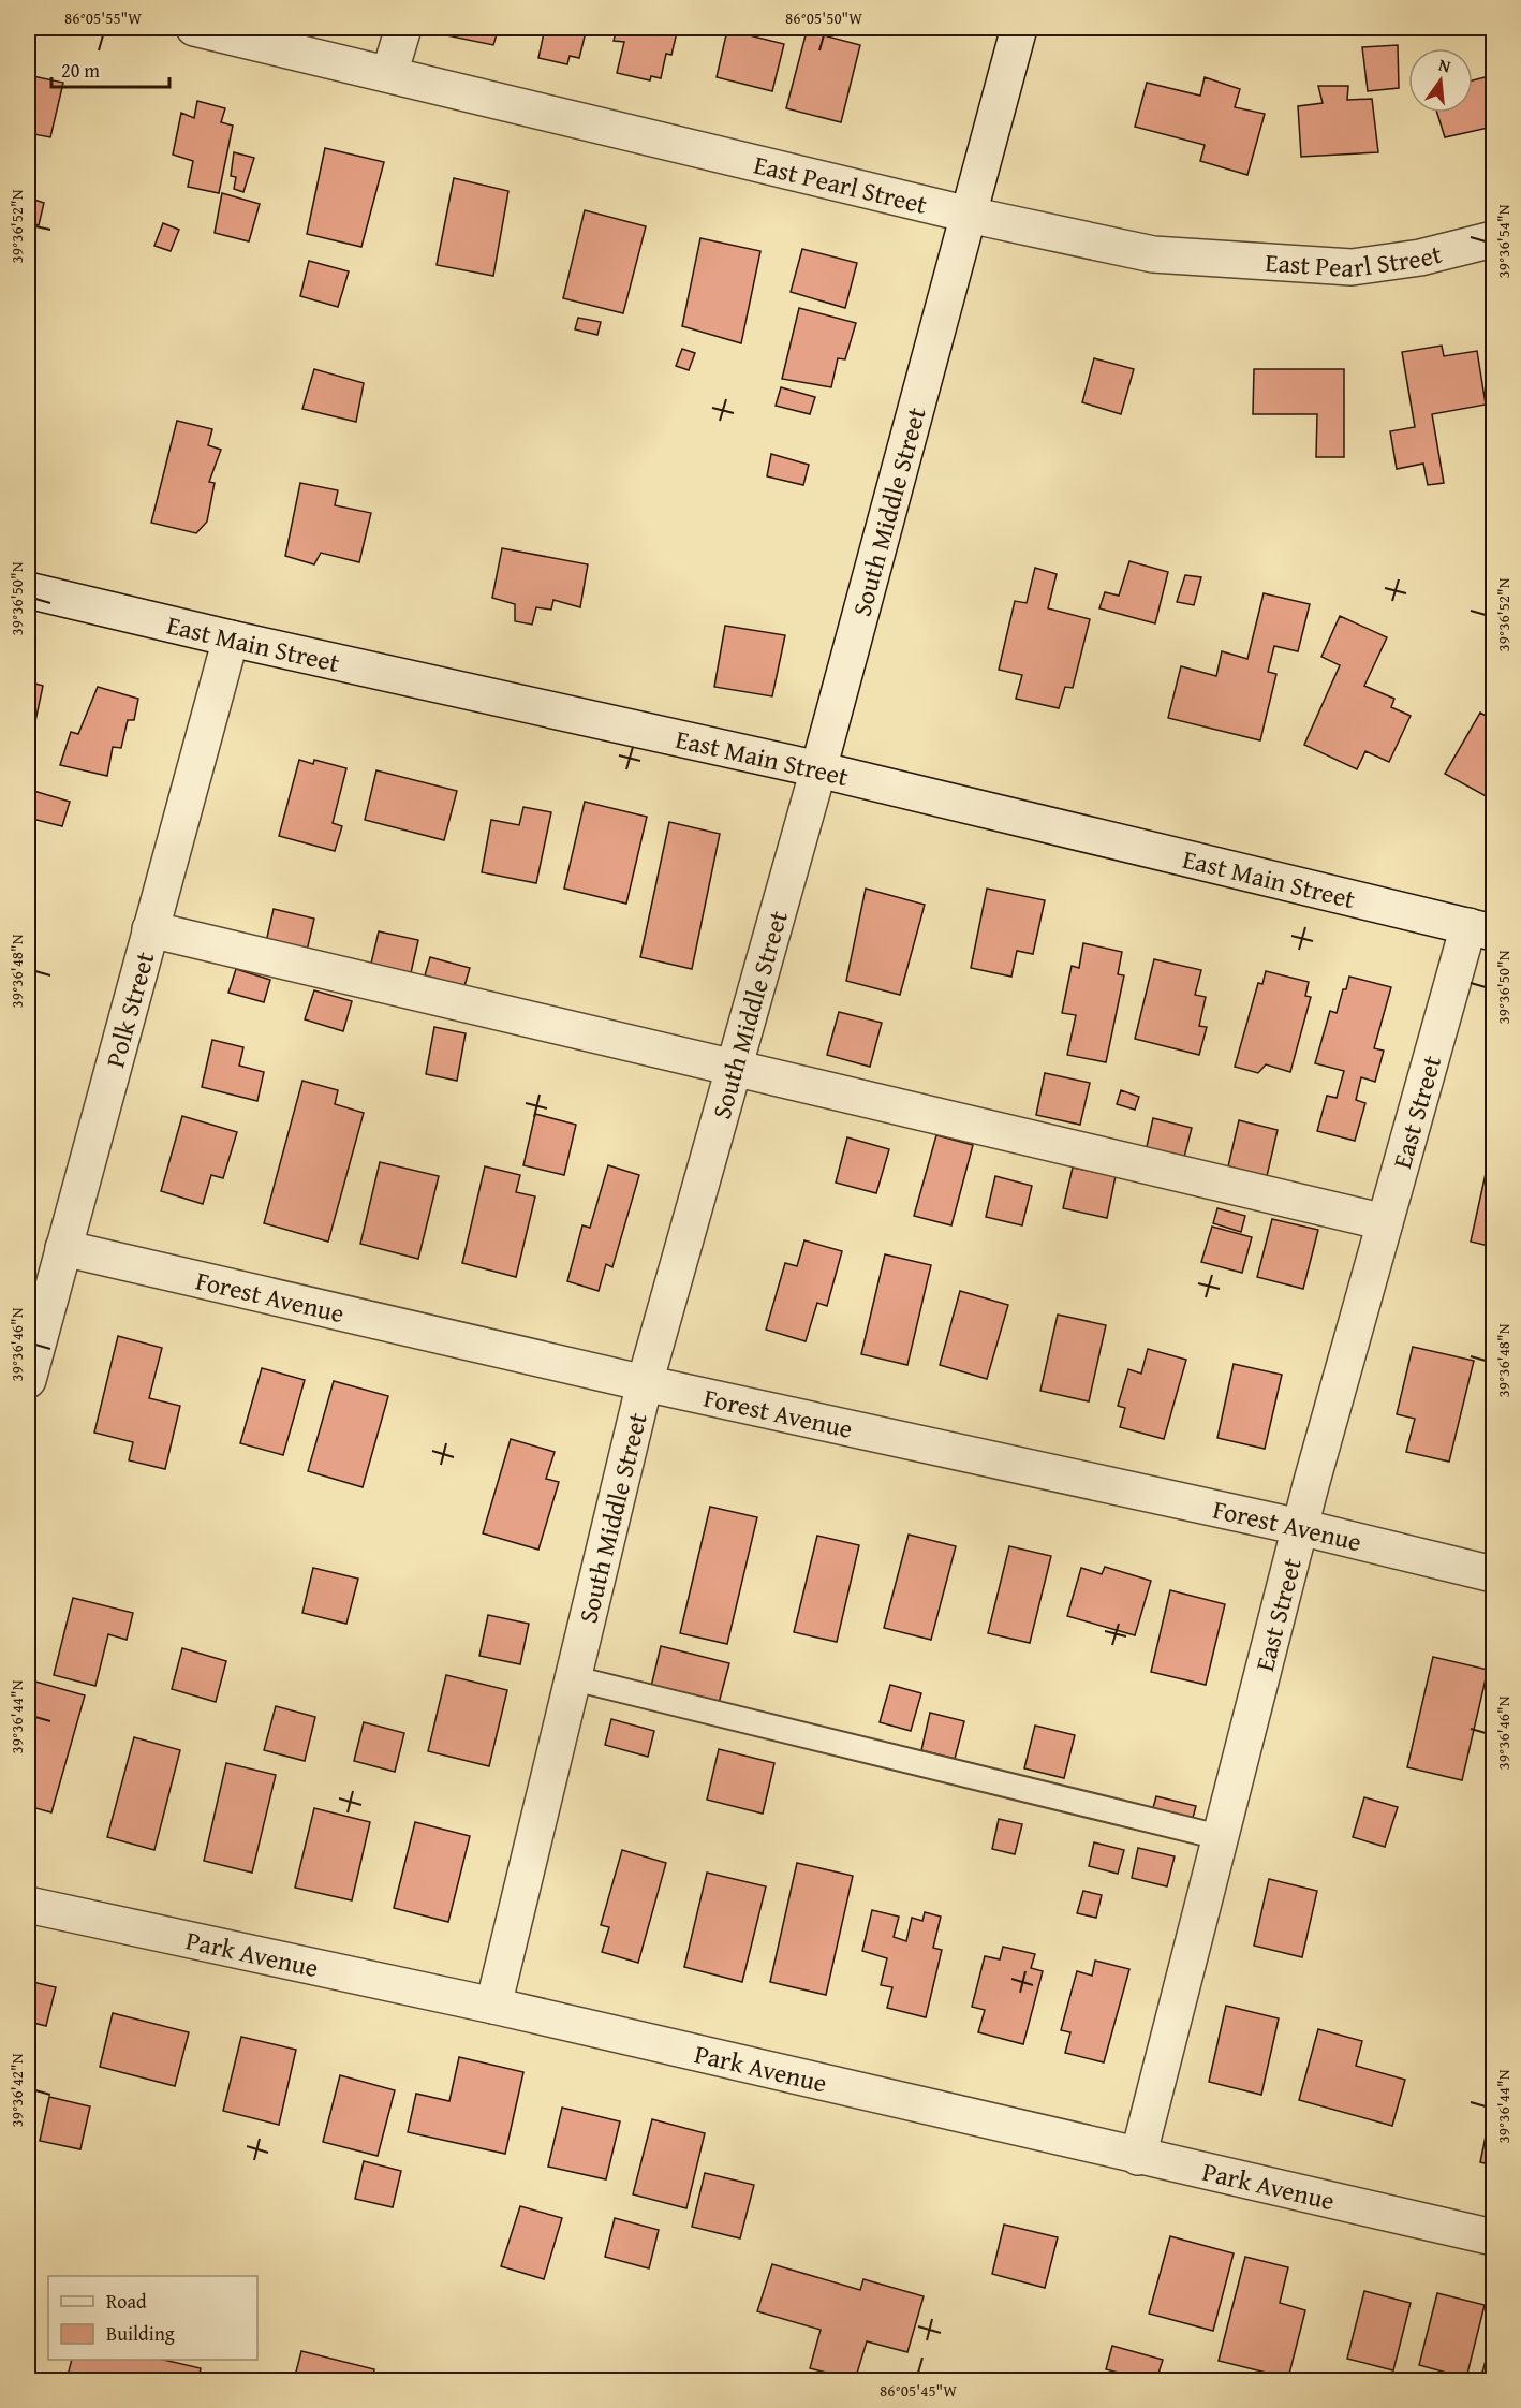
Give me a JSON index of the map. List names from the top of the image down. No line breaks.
{"streets":{"street":["East Pearl Street","South Middle Street","East Main Street","Polk Street","East Street","Forest Avenue","Park Avenue"]},"crossings":[["East Pearl Street","South Middle Street"],["South Middle Street","East Main Street"],["South Middle Street","Forest Avenue"],["South Middle Street","Park Avenue"],["East Main Street","Polk Street"],["East Main Street","East Street"],["Polk Street","Forest Avenue"],["East Street","Forest Avenue"],["East Street","Park Avenue"]],"legend":["Road","Building"],"scale_bar":"20 m","north":"top","coordinates":["86°05'55\"W","86°05'50\"W","39°36'52\"N","39°36'54\"N","39°36'50\"N","39°36'48\"N","39°36'46\"N","39°36'44\"N","39°36'42\"N","86°05'45\"W"]}
